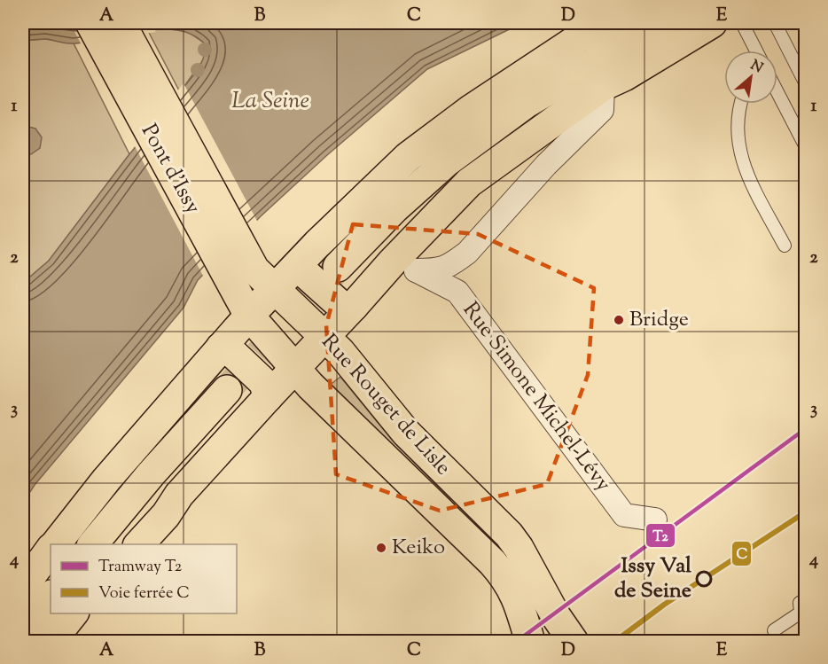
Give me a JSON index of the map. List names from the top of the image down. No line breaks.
{"streets":{"main road":["Pont d'Issy","Rue Rouget de Lisle"],"street":["Rue Simone Michel-Lévy"]},"crossings":[["Pont d'Issy","Rue Rouget de Lisle"]],"water":["La Seine"],"places":["Bridge","Keiko","Issy Val de Seine"],"lines":["tram line T2","rail line C"],"legend":["Tramway T2","Voie ferrée C"],"north":"top right","grid":{"columns":["A","B","C","D","E"],"rows":["1","2","3","4"]}}
